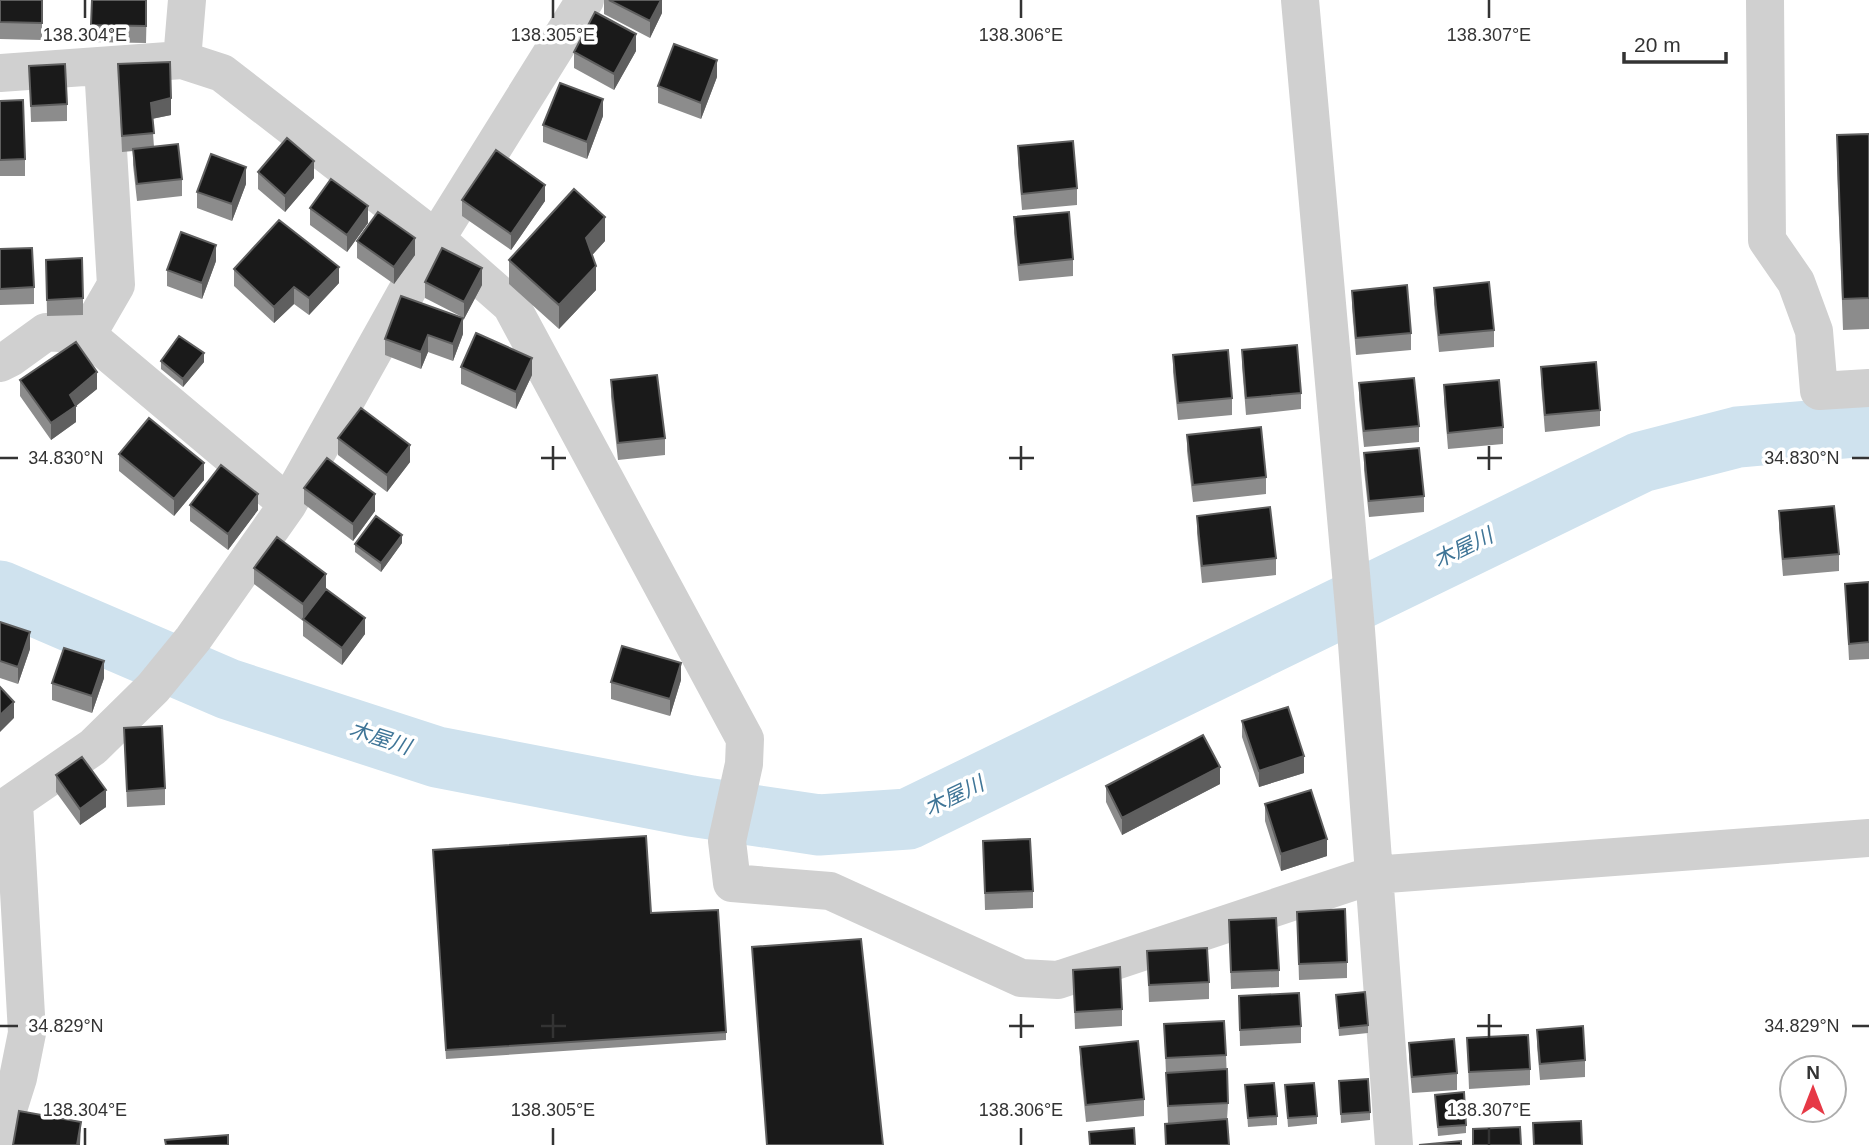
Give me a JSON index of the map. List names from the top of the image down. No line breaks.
{"water":["木屋川"],"scale_bar":"20 m","north":"top","coordinates":["138.304°E","138.305°E","138.306°E","138.307°E","34.830°N","34.829°N"]}
